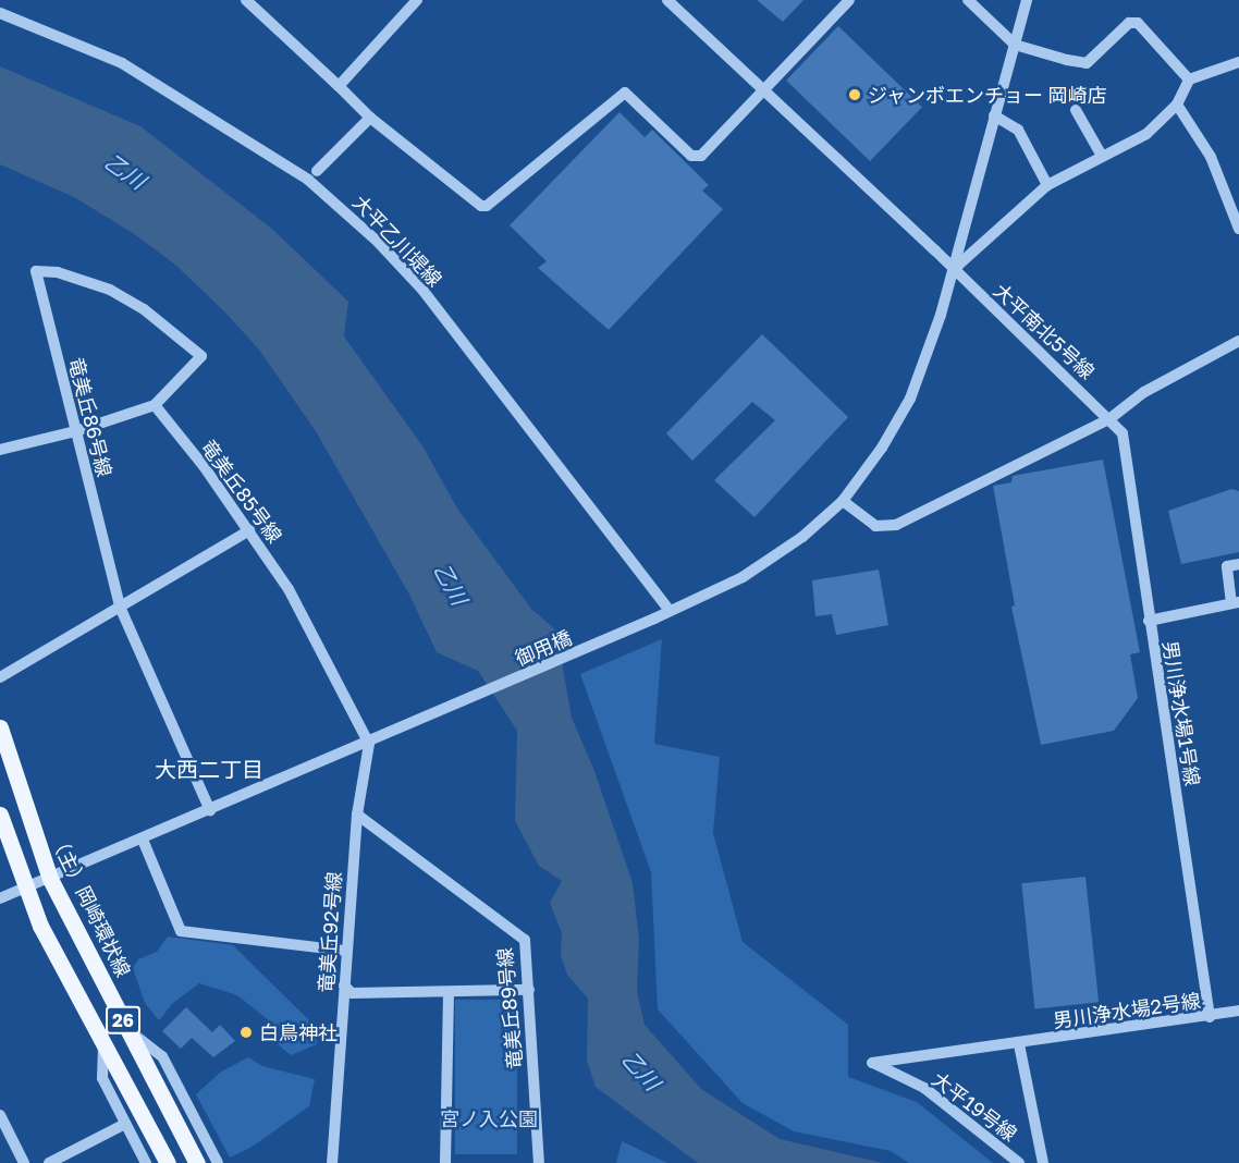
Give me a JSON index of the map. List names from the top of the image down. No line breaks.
{"streets":{"main road":["（主）岡崎環状線","26"],"street":["大平乙川堤線","大平南北5号線","竜美丘86号線","竜美丘85号線","御用橋","男川浄水場1号線","竜美丘92号線","竜美丘89号線","男川浄水場2号線","大平19号線"]},"crossings":[["大平乙川堤線","御用橋"],["大平南北5号線","御用橋"],["大平南北5号線","男川浄水場1号線"],["竜美丘86号線","竜美丘85号線"],["竜美丘86号線","御用橋"],["竜美丘85号線","御用橋"],["竜美丘85号線","竜美丘92号線"],["御用橋","（主）岡崎環状線"],["御用橋","竜美丘92号線"],["御用橋","26"],["男川浄水場1号線","男川浄水場2号線"],["竜美丘92号線","竜美丘89号線"],["男川浄水場2号線","大平19号線"]],"districts":["大西二丁目"],"water":["乙川"],"parks":["宮ノ入公園"],"places":["ジャンボエンチョー 岡崎店","白鳥神社"]}
